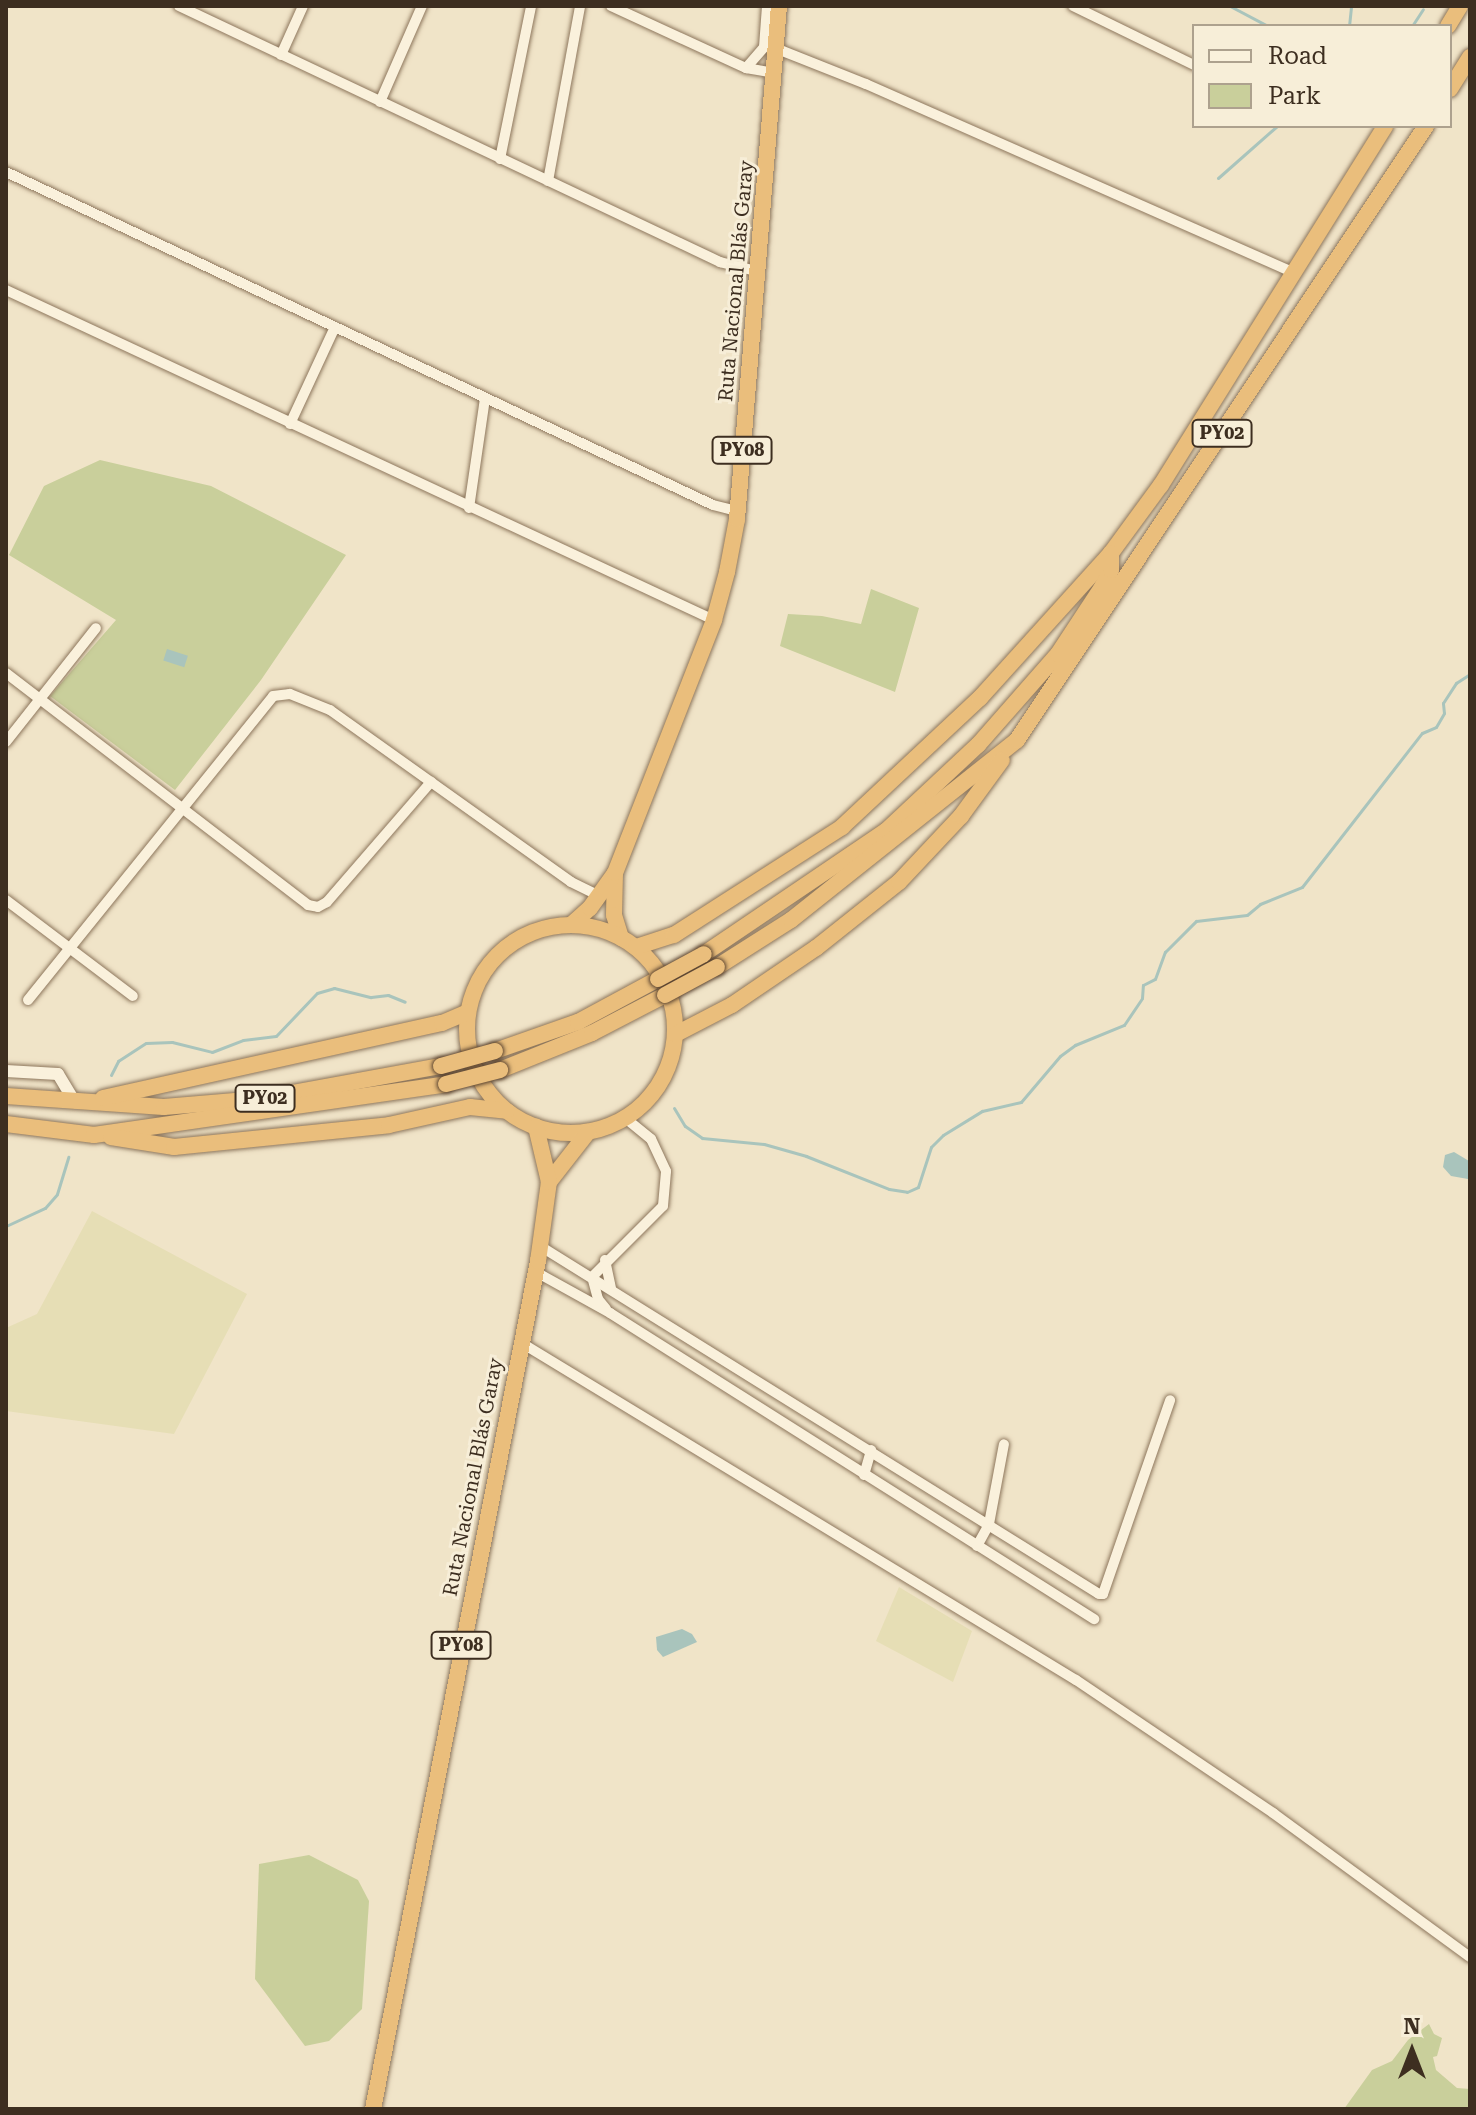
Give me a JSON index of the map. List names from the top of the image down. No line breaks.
{"streets":{"highway":["Ruta Nacional Blás Garay","PY02","PY08"]},"legend":["Road","Park"],"north":"top"}
